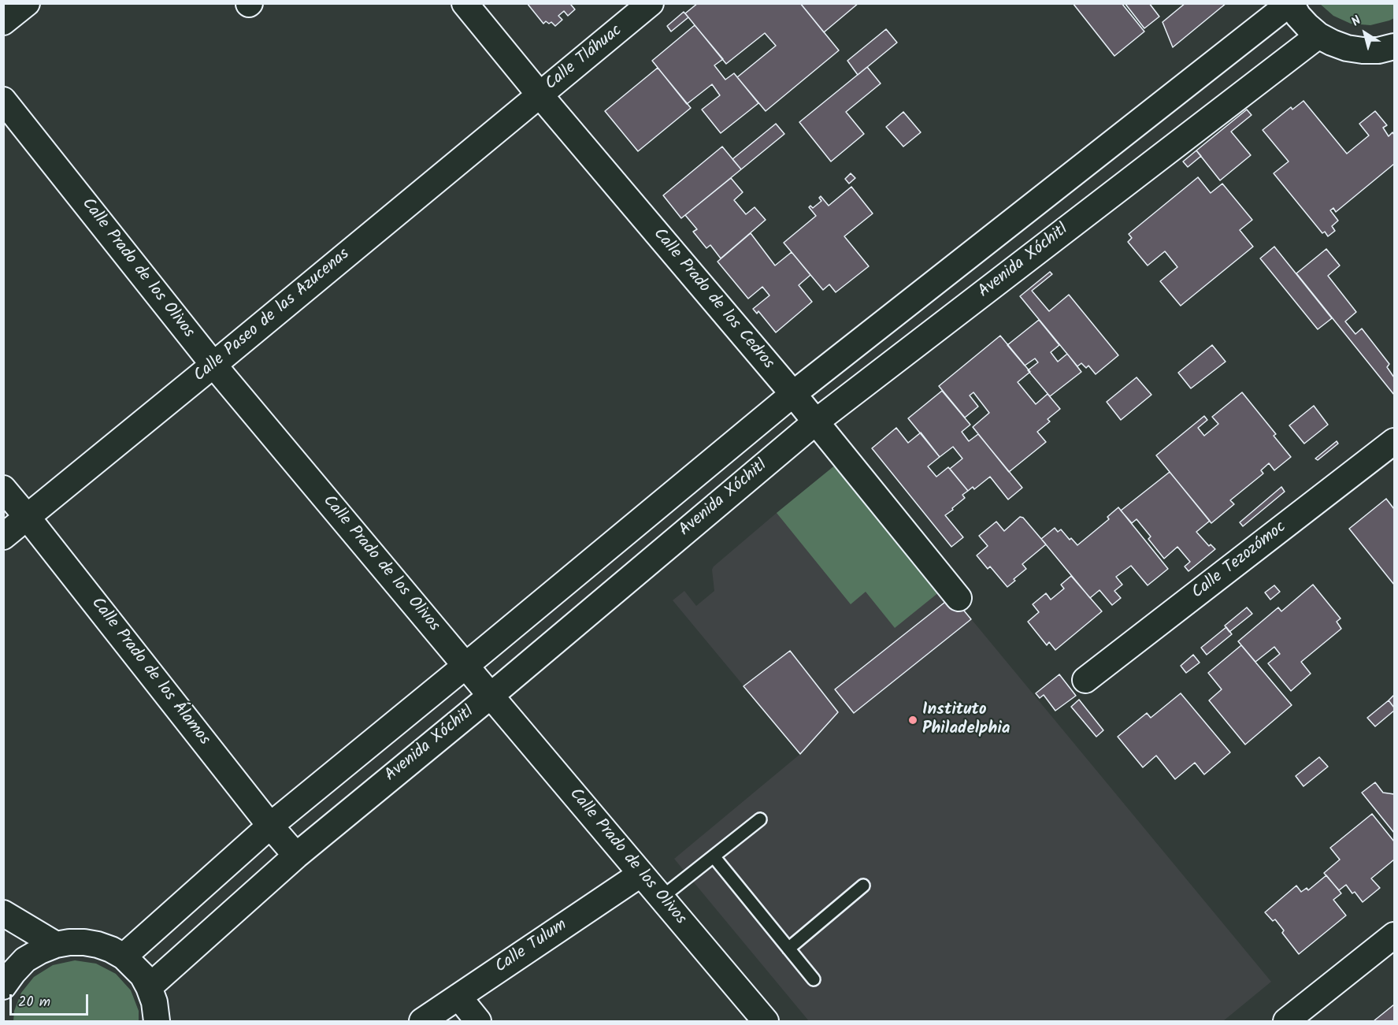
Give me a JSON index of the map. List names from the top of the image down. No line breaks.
{"streets":{"street":["Calle Tláhuac","Avenida Xóchitl","Calle Prado de los Olivos","Calle Prado de los Cedros","Calle Paseo de las Azucenas","Calle Tezozómoc","Calle Prado de los Álamos","Calle Tulum"]},"crossings":[["Calle Tláhuac","Calle Prado de los Cedros"],["Calle Tláhuac","Calle Paseo de las Azucenas"],["Avenida Xóchitl","Calle Prado de los Olivos"],["Avenida Xóchitl","Calle Prado de los Cedros"],["Avenida Xóchitl","Calle Prado de los Álamos"],["Calle Prado de los Olivos","Calle Paseo de las Azucenas"],["Calle Prado de los Olivos","Calle Tulum"],["Calle Prado de los Cedros","Calle Paseo de las Azucenas"],["Calle Paseo de las Azucenas","Calle Prado de los Álamos"]],"places":["Instituto Philadelphia"],"scale_bar":"20 m","north":"top left"}
